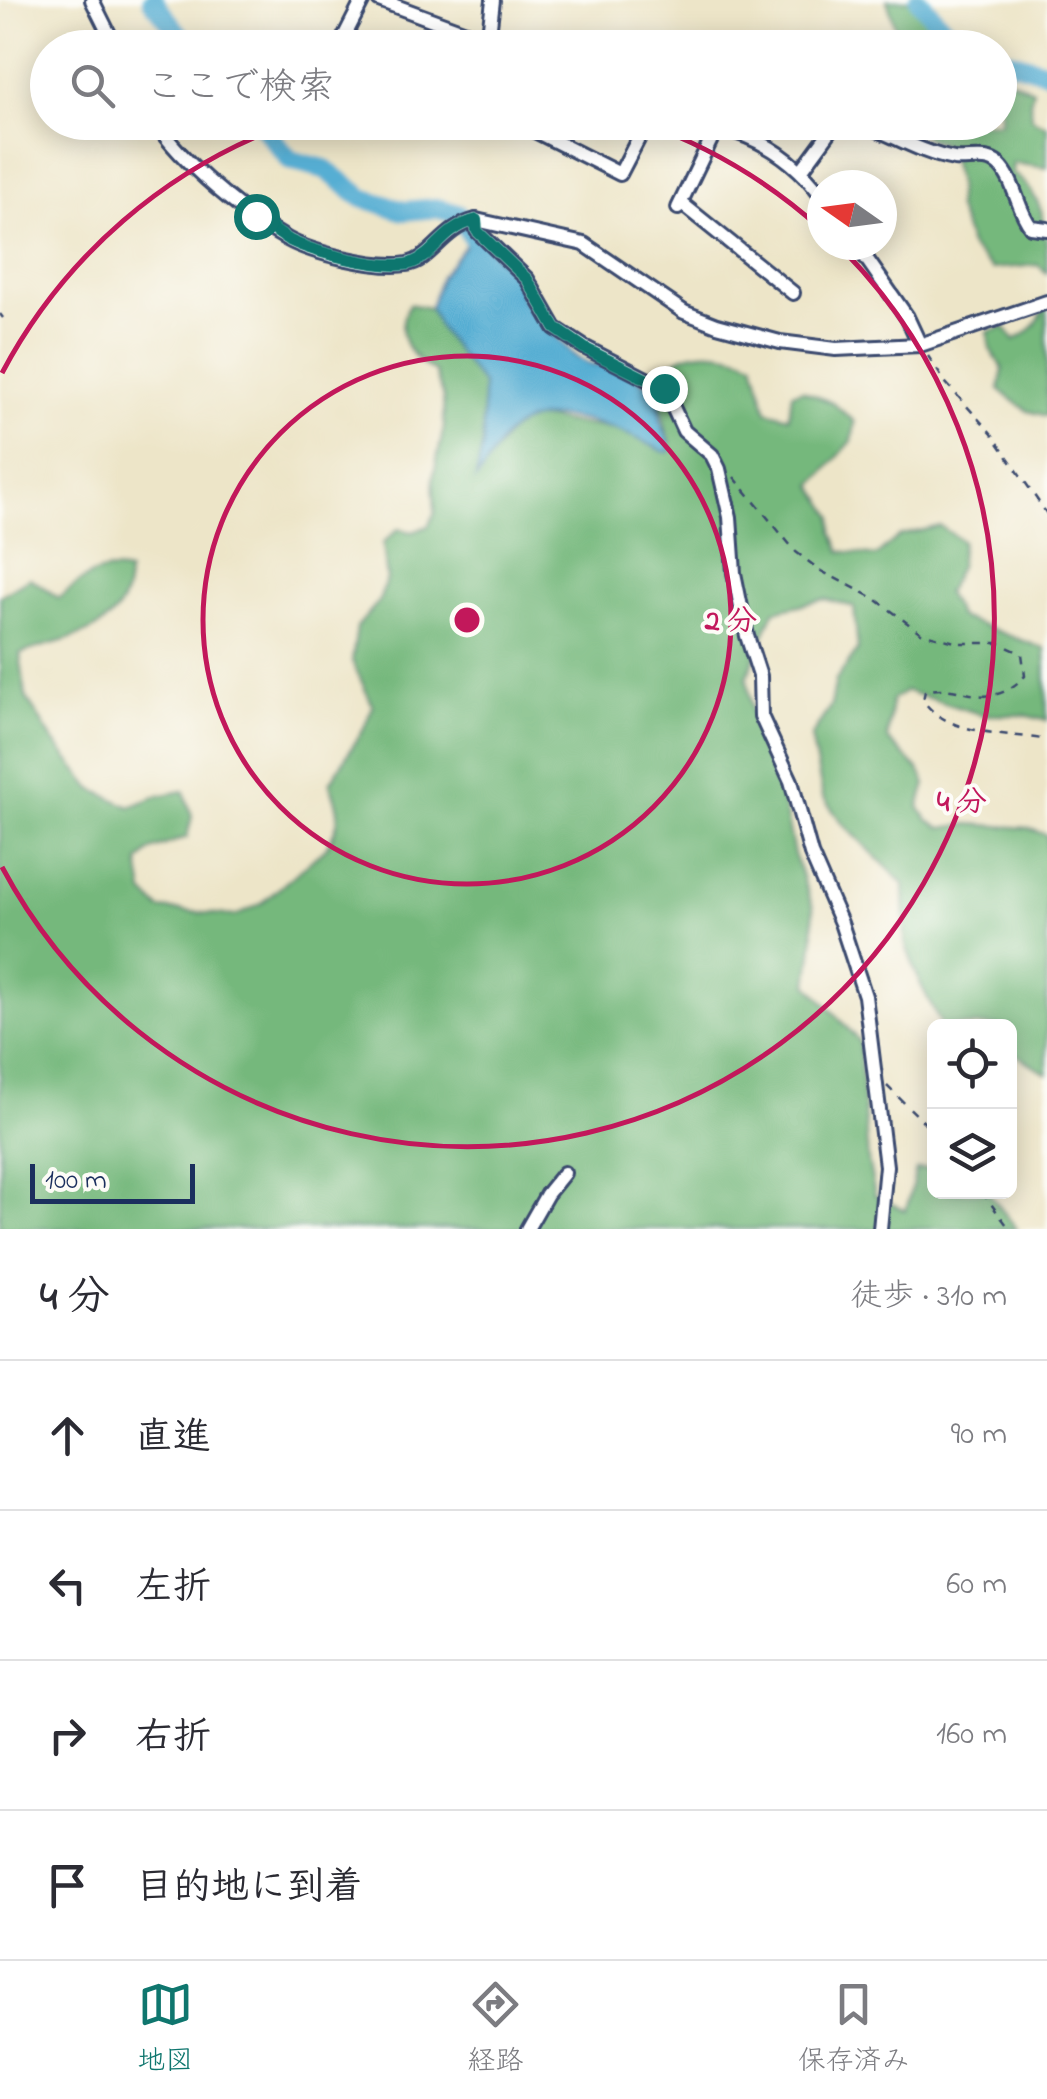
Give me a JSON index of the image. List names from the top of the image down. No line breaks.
{"scale_bar":"100 m","north":"left","page":{"search":"ここで検索","scale":"100 m","heading":["4 分","徒歩 · 310 m"],"list":[["直進","90 m"],["左折","60 m"],["右折","160 m"],"目的地に到着"],"nav":["地図","経路","保存済み"]},"rings":["2 分","4 分"]}
